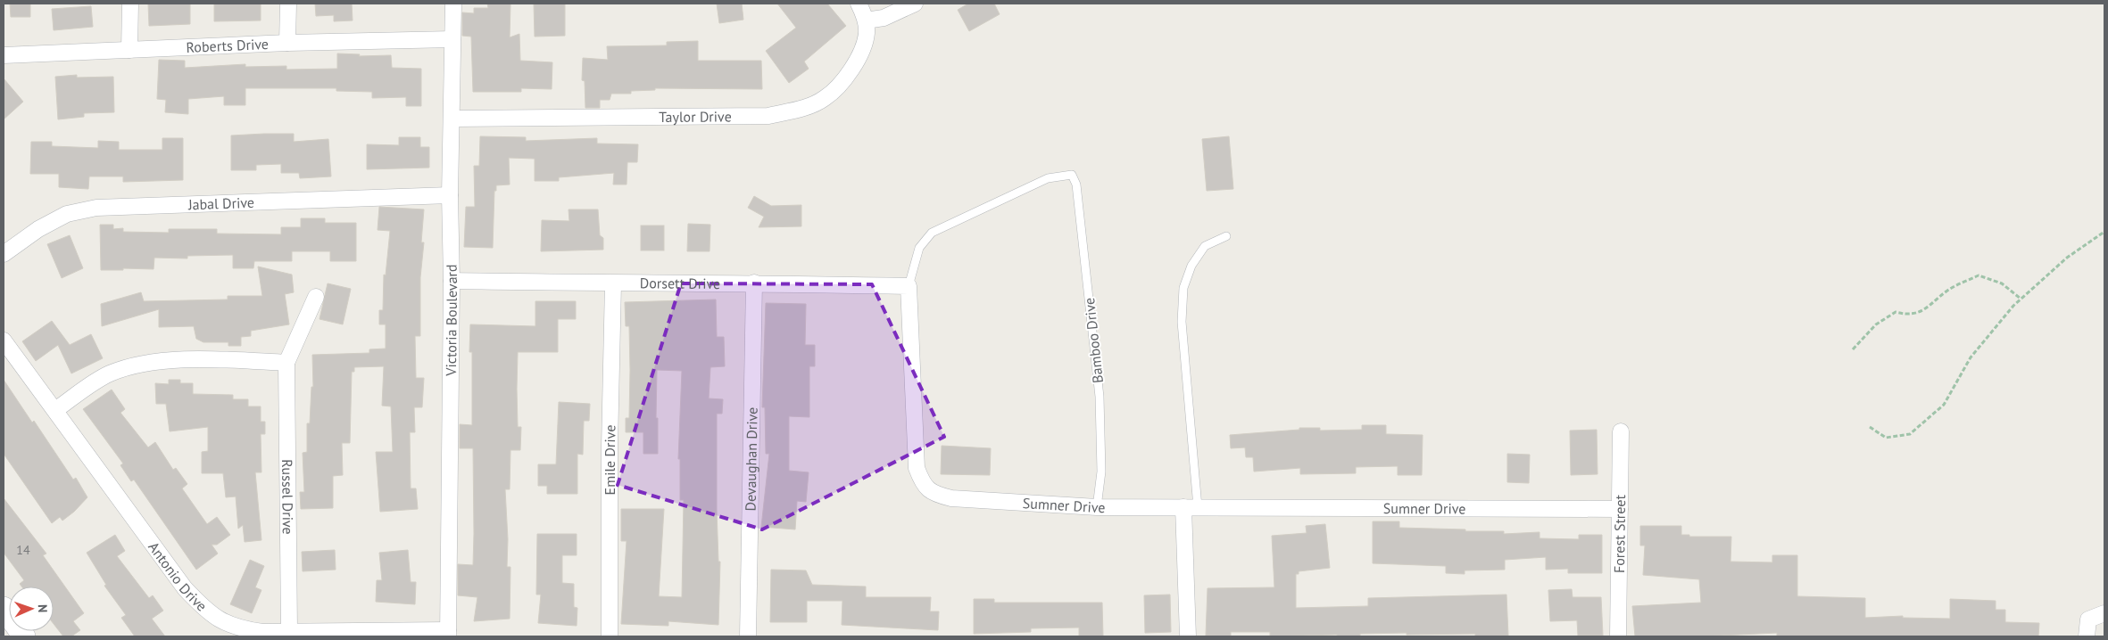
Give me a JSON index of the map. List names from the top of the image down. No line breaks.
{"streets":{"street":["Roberts Drive","Taylor Drive","Jabal Drive","Dorsett Drive","Victoria Boulevard","Emile Drive","Devaughan Drive","Russel Drive","Sumner Drive","Forest Street","Antonio Drive"],"lane":["Bamboo Drive"]},"crossings":[["Roberts Drive","Victoria Boulevard"],["Taylor Drive","Victoria Boulevard"],["Jabal Drive","Victoria Boulevard"],["Dorsett Drive","Victoria Boulevard"],["Dorsett Drive","Emile Drive"],["Dorsett Drive","Devaughan Drive"],["Dorsett Drive","Sumner Drive"],["Victoria Boulevard","Antonio Drive"],["Bamboo Drive","Sumner Drive"],["Russel Drive","Antonio Drive"],["Sumner Drive","Forest Street"]],"house_numbers":["14"],"north":"right"}
